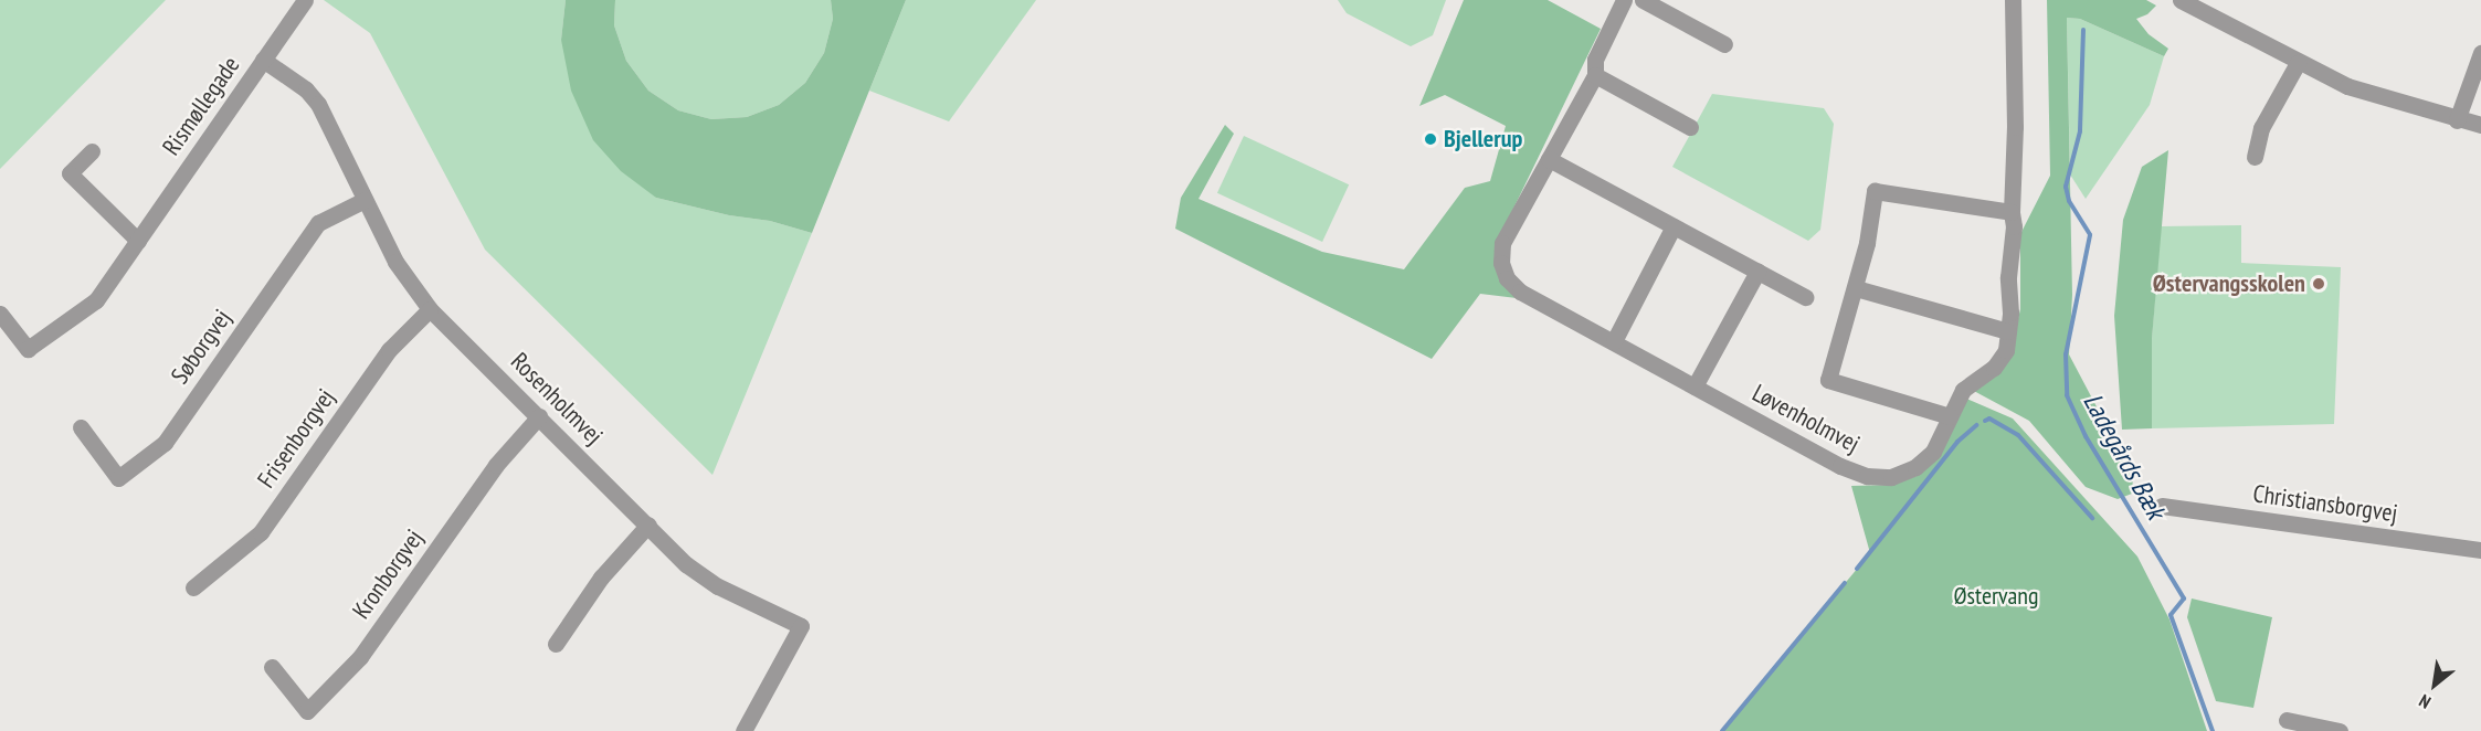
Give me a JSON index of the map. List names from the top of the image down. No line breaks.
{"streets":{"street":["Rismøllegade","Søborgvej","Rosenholmvej","Løvenholmvej","Frisenborgvej","Christiansborgvej","Kronborgvej"]},"crossings":[["Rismøllegade","Rosenholmvej"],["Søborgvej","Rosenholmvej"],["Rosenholmvej","Frisenborgvej"],["Rosenholmvej","Kronborgvej"]],"water":["Ladegårds Bæk"],"parks":["Østervang"],"places":["Bjellerup","Østervangsskolen"],"north":"bottom left"}
